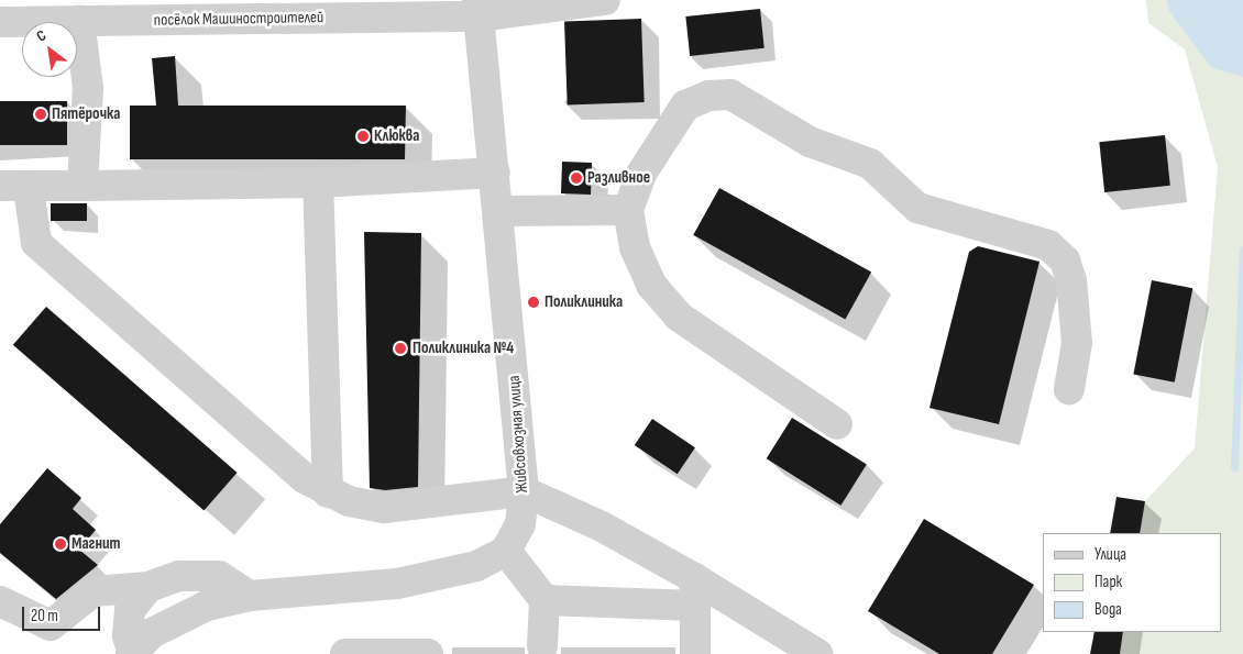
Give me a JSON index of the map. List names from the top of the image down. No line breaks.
{"streets":{"street":["посёлок Машиностроителей","Живсовхозная улица"]},"crossings":[["посёлок Машиностроителей","Живсовхозная улица"]],"places":["Пятёрочка","Клюква","Разливное","Поликлиника","Поликлиника №4","Магнит"],"legend":["Улица","Парк","Вода"],"scale_bar":"20 m","north":"top left"}
